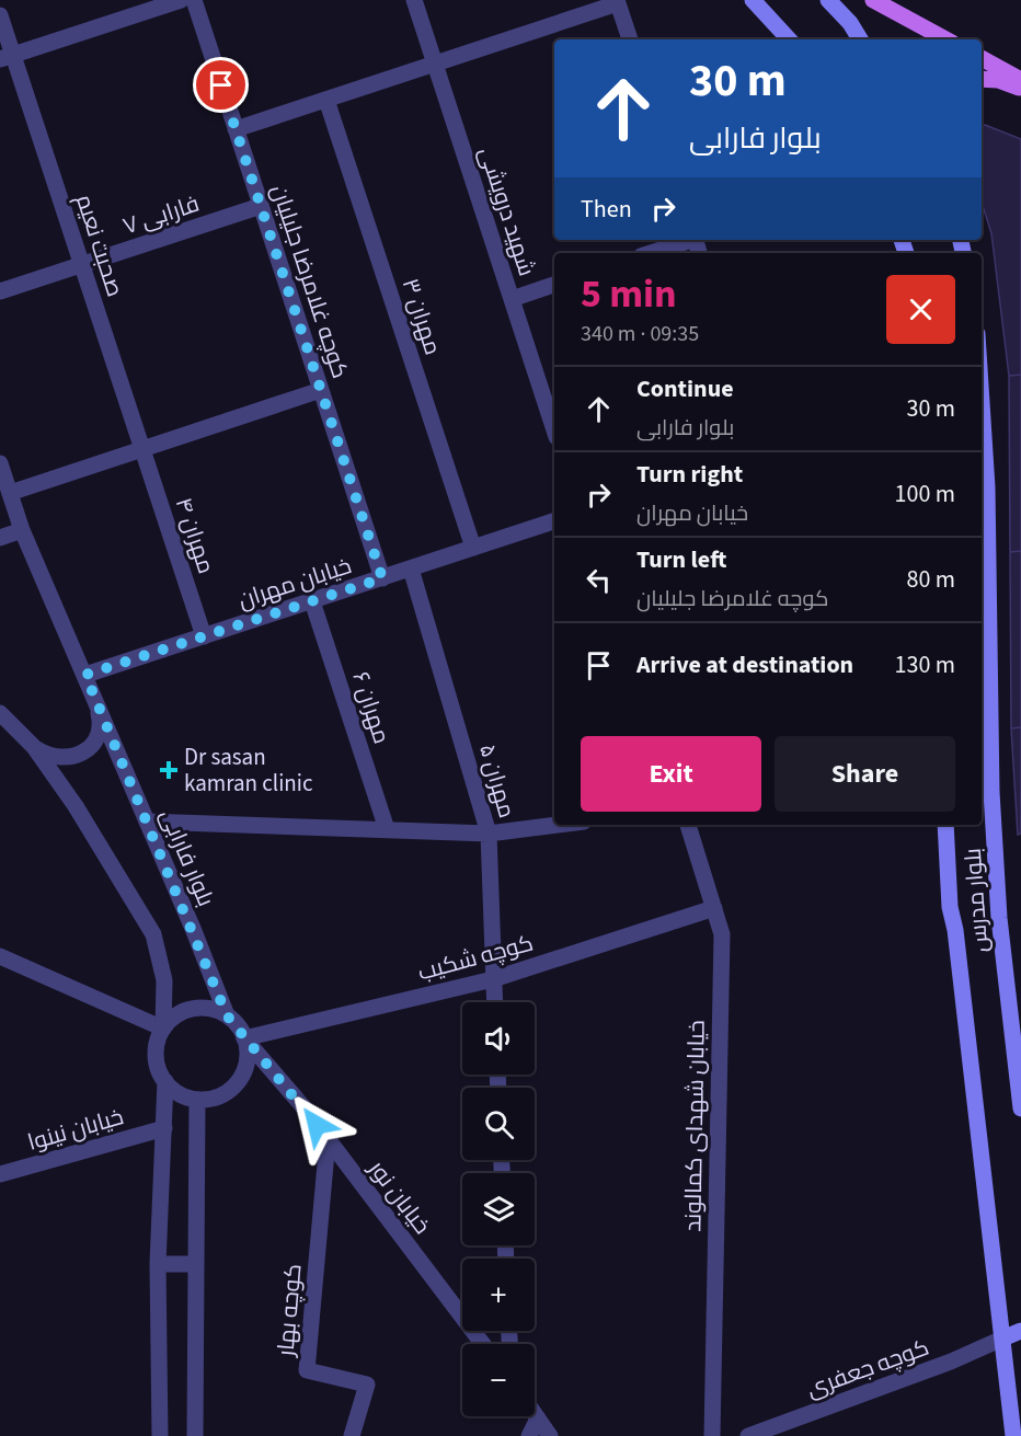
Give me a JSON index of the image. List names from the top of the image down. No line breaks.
{"streets":{"main road":["بلوار مدرس"],"street":["شهید درویشی","فارابی ۷","صحبت نعیم","کوچه غلامرضا جلیلیان","مهران ۳","مهران ۴","خیابان مهران","مهران ۶","مهران ۵","بلوار فارابی","کوچه شکیب","خیابان شهدای کمالوند","خیابان نینوا","خیابان نور","کوچه بهار","کوچه جعفری"]},"crossings":[["فارابی ۷","صحبت نعیم"],["فارابی ۷","کوچه غلامرضا جلیلیان"],["صحبت نعیم","مهران ۴"],["کوچه غلامرضا جلیلیان","خیابان مهران"],["مهران ۳","خیابان مهران"],["مهران ۴","خیابان مهران"],["خیابان مهران","مهران ۶"],["خیابان مهران","مهران ۵"],["خیابان مهران","بلوار فارابی"],["مهران ۵","کوچه شکیب"],["بلوار فارابی","کوچه شکیب"],["بلوار فارابی","خیابان نور"],["بلوار مدرس","کوچه جعفری"],["کوچه شکیب","خیابان شهدای کمالوند"],["کوچه شکیب","خیابان نور"],["خیابان نور","کوچه بهار"]],"places":{"health":["Dr sasan kamran clinic"]},"page":{"turn":["30 m","بلوار فارابی"],"then":"Then","heading":["5 min","340 m · 09:35"],"list":[{"name":"Continue","note":"بلوار فارابی","value":"30 m"},{"name":"Turn right","note":"خیابان مهران","value":"100 m"},{"name":"Turn left","note":"کوچه غلامرضا جلیلیان","value":"80 m"},{"name":"Arrive at destination","value":"130 m"}],"buttons":["Exit","Share"],"map_buttons":["+","−"]}}
